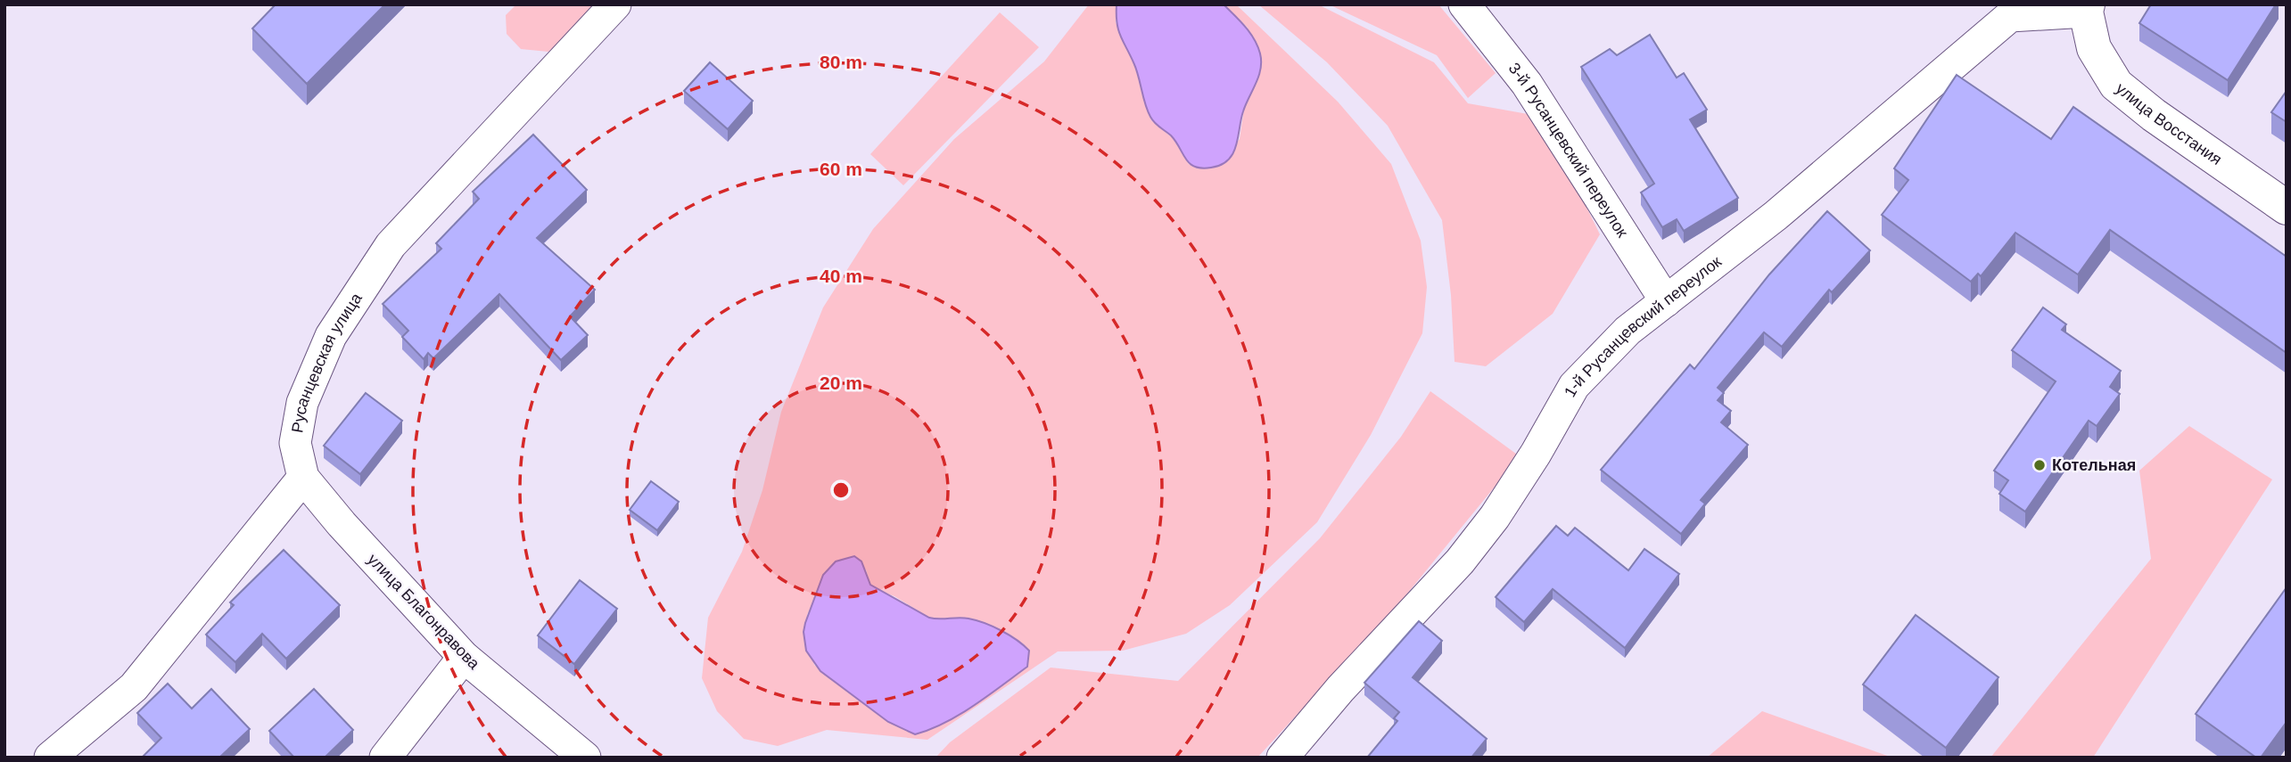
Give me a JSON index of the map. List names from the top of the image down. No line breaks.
{"streets":{"street":["улица Восстания","3-й Русанцевский переулок","1-й Русанцевский переулок","Русанцевская улица","улица Благонравова"]},"crossings":[["улица Восстания","1-й Русанцевский переулок"],["3-й Русанцевский переулок","1-й Русанцевский переулок"],["Русанцевская улица","улица Благонравова"]],"places":["Котельная"],"rings":["80 m","60 m","40 m","20 m"]}
